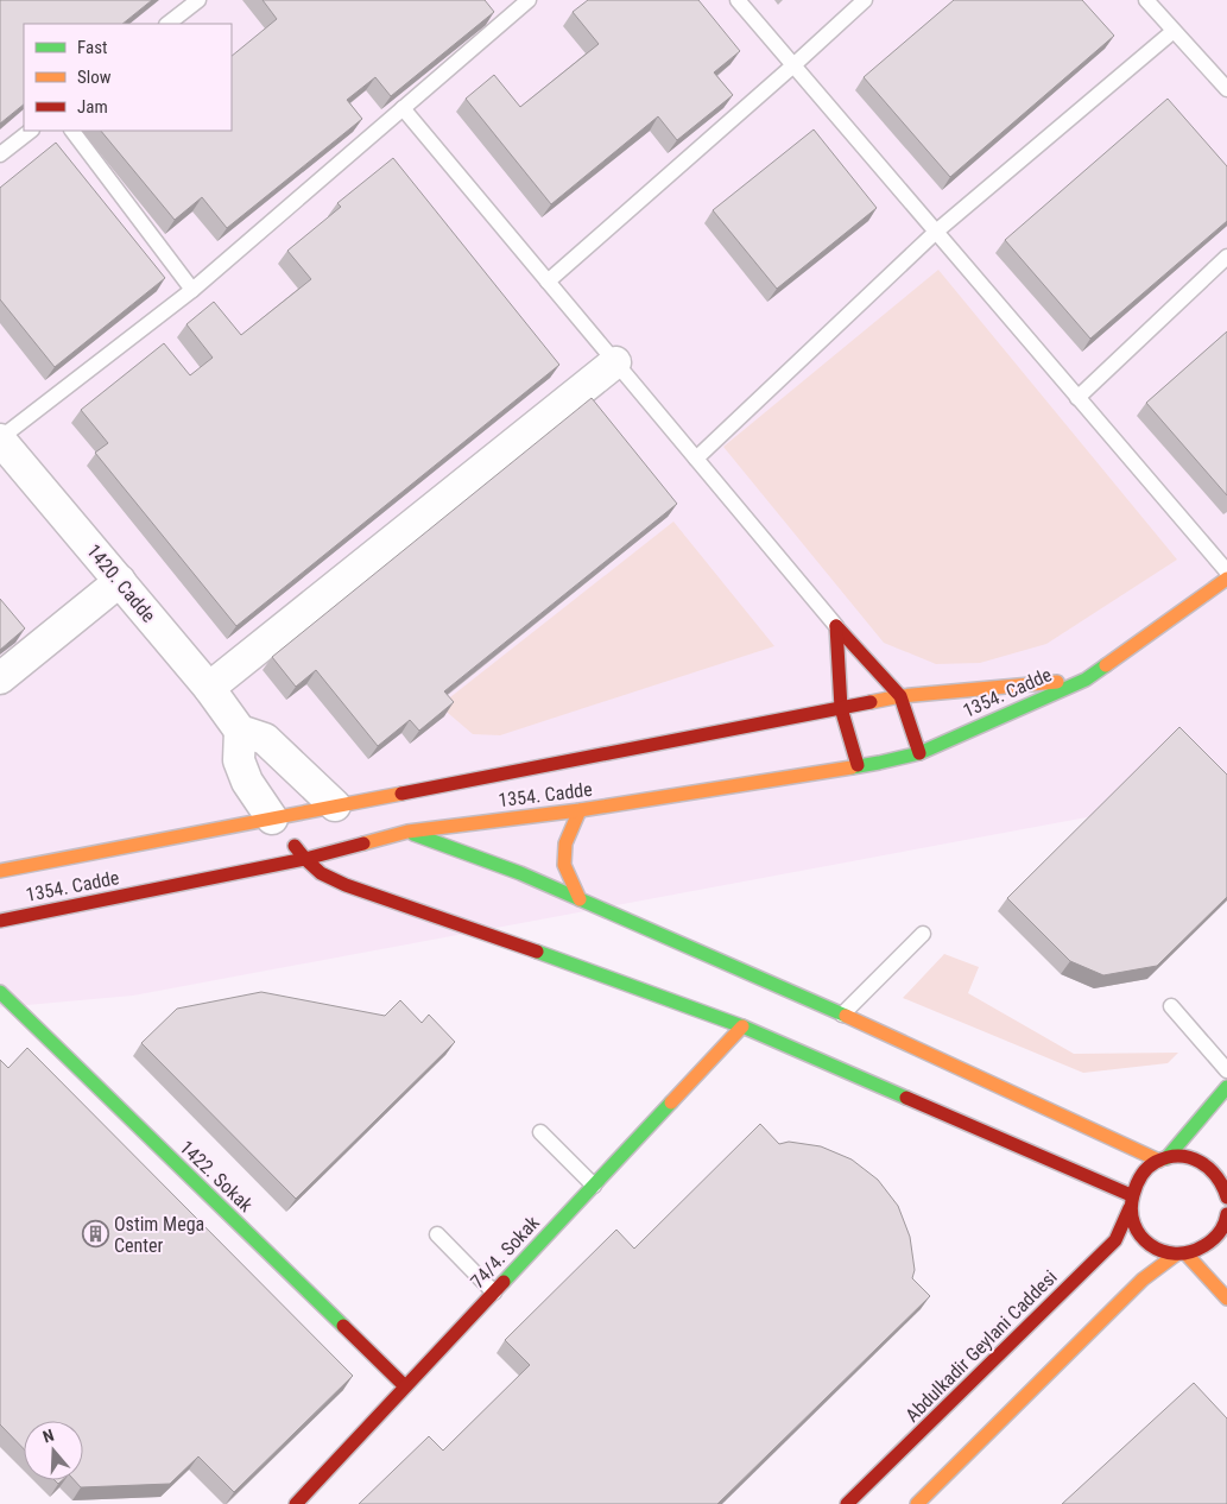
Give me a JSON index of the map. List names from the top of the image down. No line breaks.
{"streets":{"main road":["1354. Cadde","1422. Sokak","74/4. Sokak","Abdulkadir Geylani Caddesi"],"street":["1420. Cadde"]},"crossings":[["1422. Sokak","74/4. Sokak"]],"places":{"building":["Ostim Mega Center"]},"legend":["Fast","Slow","Jam"],"north":"top"}
